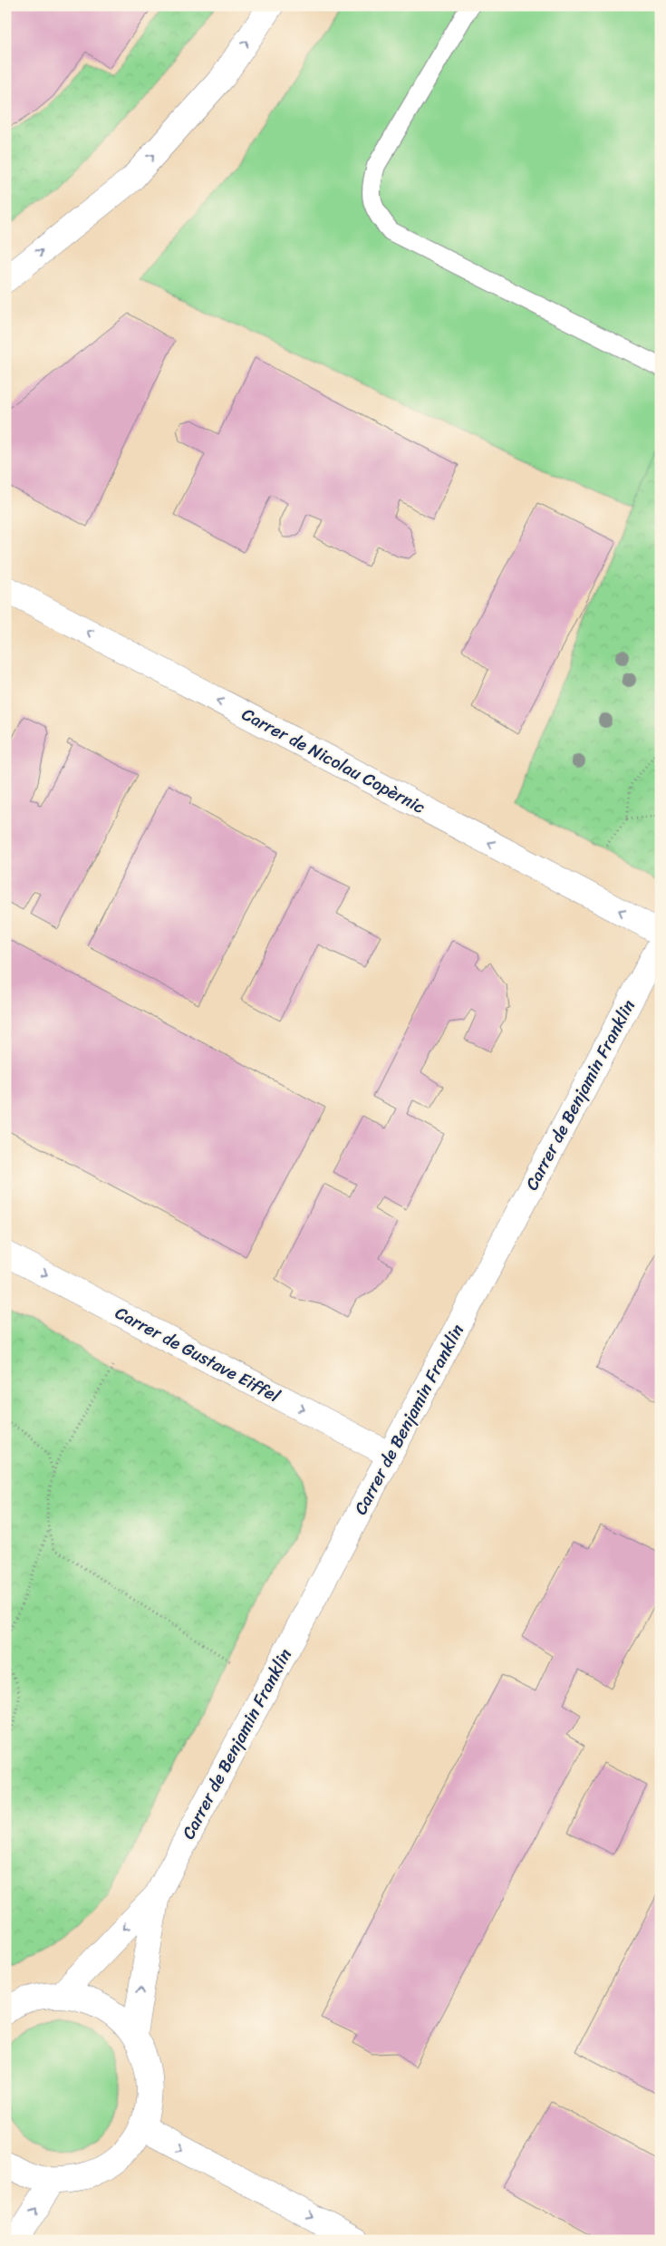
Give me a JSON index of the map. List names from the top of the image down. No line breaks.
{"streets":{"street":["Carrer de Nicolau Copèrnic","Carrer de Benjamin Franklin","Carrer de Gustave Eiffel"]},"crossings":[["Carrer de Benjamin Franklin","Carrer de Gustave Eiffel"]],"one_way":["Carrer de Nicolau Copèrnic","Carrer de Gustave Eiffel"]}
